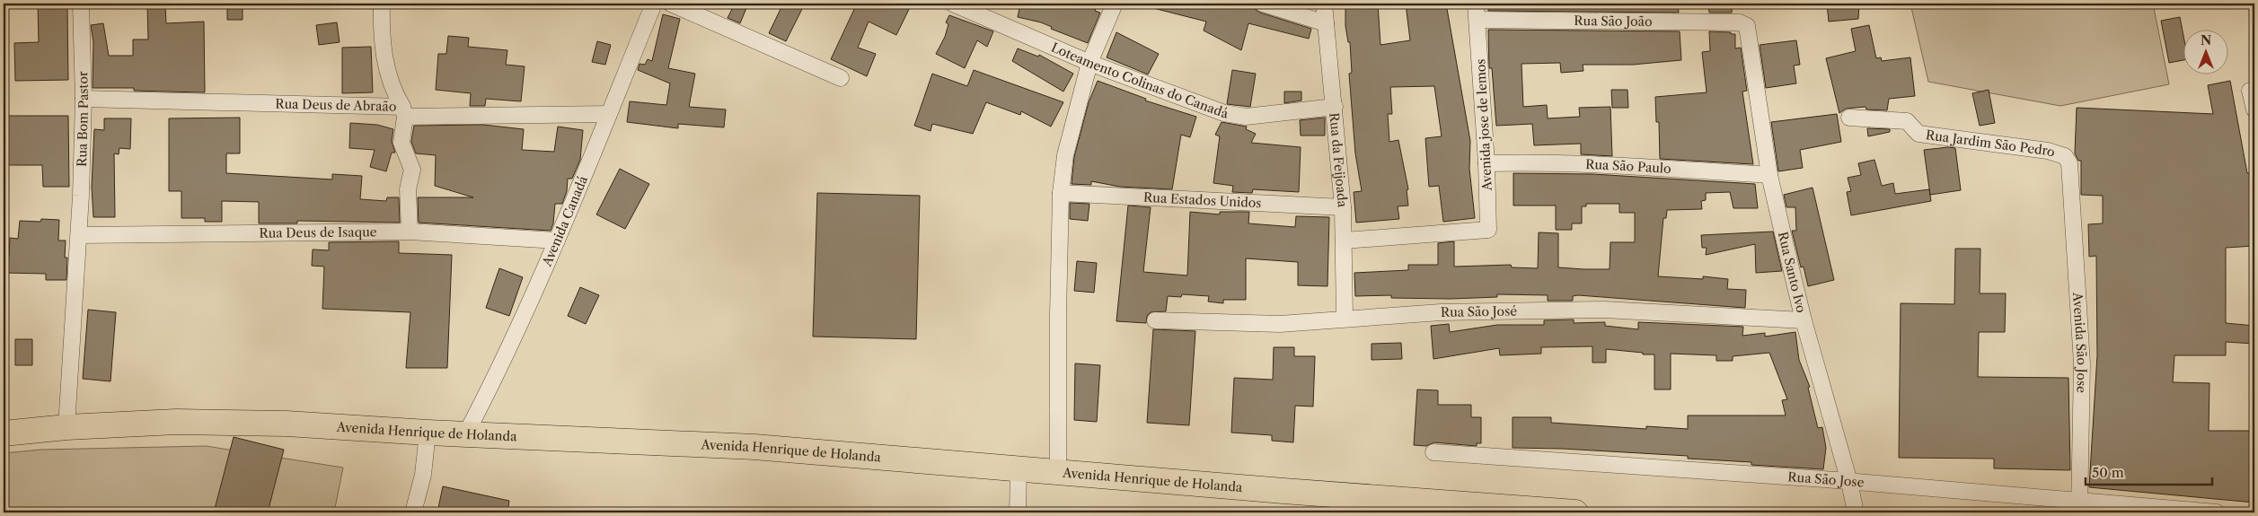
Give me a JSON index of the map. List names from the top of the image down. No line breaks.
{"streets":{"main road":["Avenida Henrique de Holanda"],"street":["Rua São João","Loteamento Colinas do Canadá","Rua Deus de Abraão","Rua Bom Pastor","Avenida jose de lemos","Rua Jardim São Pedro","Rua da Feijoada","Rua São Paulo","Rua Estados Unidos","Avenida Canadá","Rua Deus de Isaque","Rua Santo Ivo","Rua São José","Avenida São Jose","Rua São Jose"]},"crossings":[["Rua São João","Avenida jose de lemos"],["Rua São João","Rua Santo Ivo"],["Loteamento Colinas do Canadá","Rua da Feijoada"],["Rua Deus de Abraão","Rua Bom Pastor"],["Rua Deus de Abraão","Avenida Canadá"],["Rua Bom Pastor","Rua Deus de Isaque"],["Rua Bom Pastor","Avenida Henrique de Holanda"],["Avenida jose de lemos","Rua da Feijoada"],["Avenida jose de lemos","Rua São Paulo"],["Rua Jardim São Pedro","Avenida São Jose"],["Rua da Feijoada","Rua Estados Unidos"],["Rua da Feijoada","Rua São José"],["Rua São Paulo","Rua Santo Ivo"],["Avenida Canadá","Rua Deus de Isaque"],["Avenida Canadá","Avenida Henrique de Holanda"],["Rua Santo Ivo","Rua São José"],["Rua Santo Ivo","Rua São Jose"],["Avenida São Jose","Rua São Jose"]],"scale_bar":"50 m","north":"top"}
